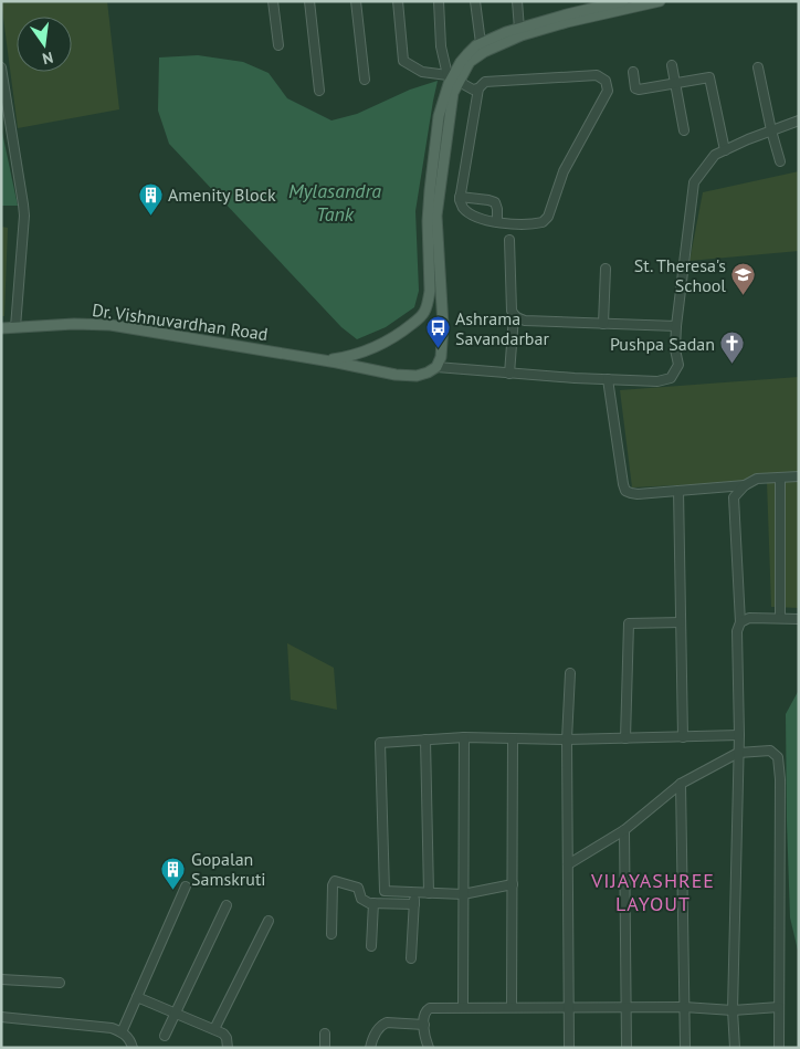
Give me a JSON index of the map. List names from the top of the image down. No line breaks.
{"streets":{"main road":["Dr. Vishnuvardhan Road"]},"districts":["VIJAYASHREE LAYOUT"],"water":["Mylasandra Tank"],"places":{"building":["Amenity Block","Gopalan Samskruti"],"school or university":["St. Theresa's School"],"bus stop":["Ashrama Savandarbar"],"church":["Pushpa Sadan"]},"north":"bottom"}
